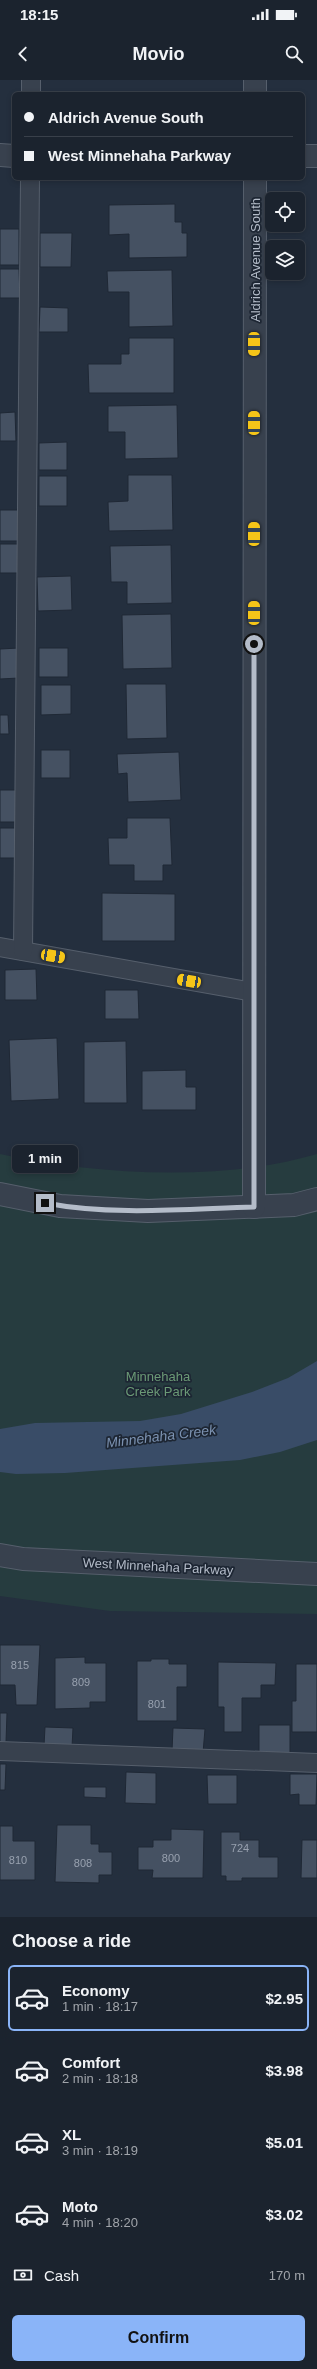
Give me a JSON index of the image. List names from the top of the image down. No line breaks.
{"streets":{"street":["Aldrich Avenue South","West Minnehaha Parkway"]},"water":["Minnehaha Creek"],"parks":["Minnehaha Creek Park"],"house_numbers":["815","809","801","724","800","810","808"],"page":{"status":"18:15","header":"Movio","banner":["Aldrich Avenue South","West Minnehaha Parkway"],"bubble":"1 min","heading":"Choose a ride","list":[{"name":"Economy","note":"1 min · 18:17","value":"$2.95"},{"name":"Comfort","note":"2 min · 18:18","value":"$3.98"},{"name":"XL","note":"3 min · 18:19","value":"$5.01"},{"name":"Moto","note":"4 min · 18:20","value":"$3.02"}],"pay":["Cash","170 m"],"buttons":"Confirm"}}
